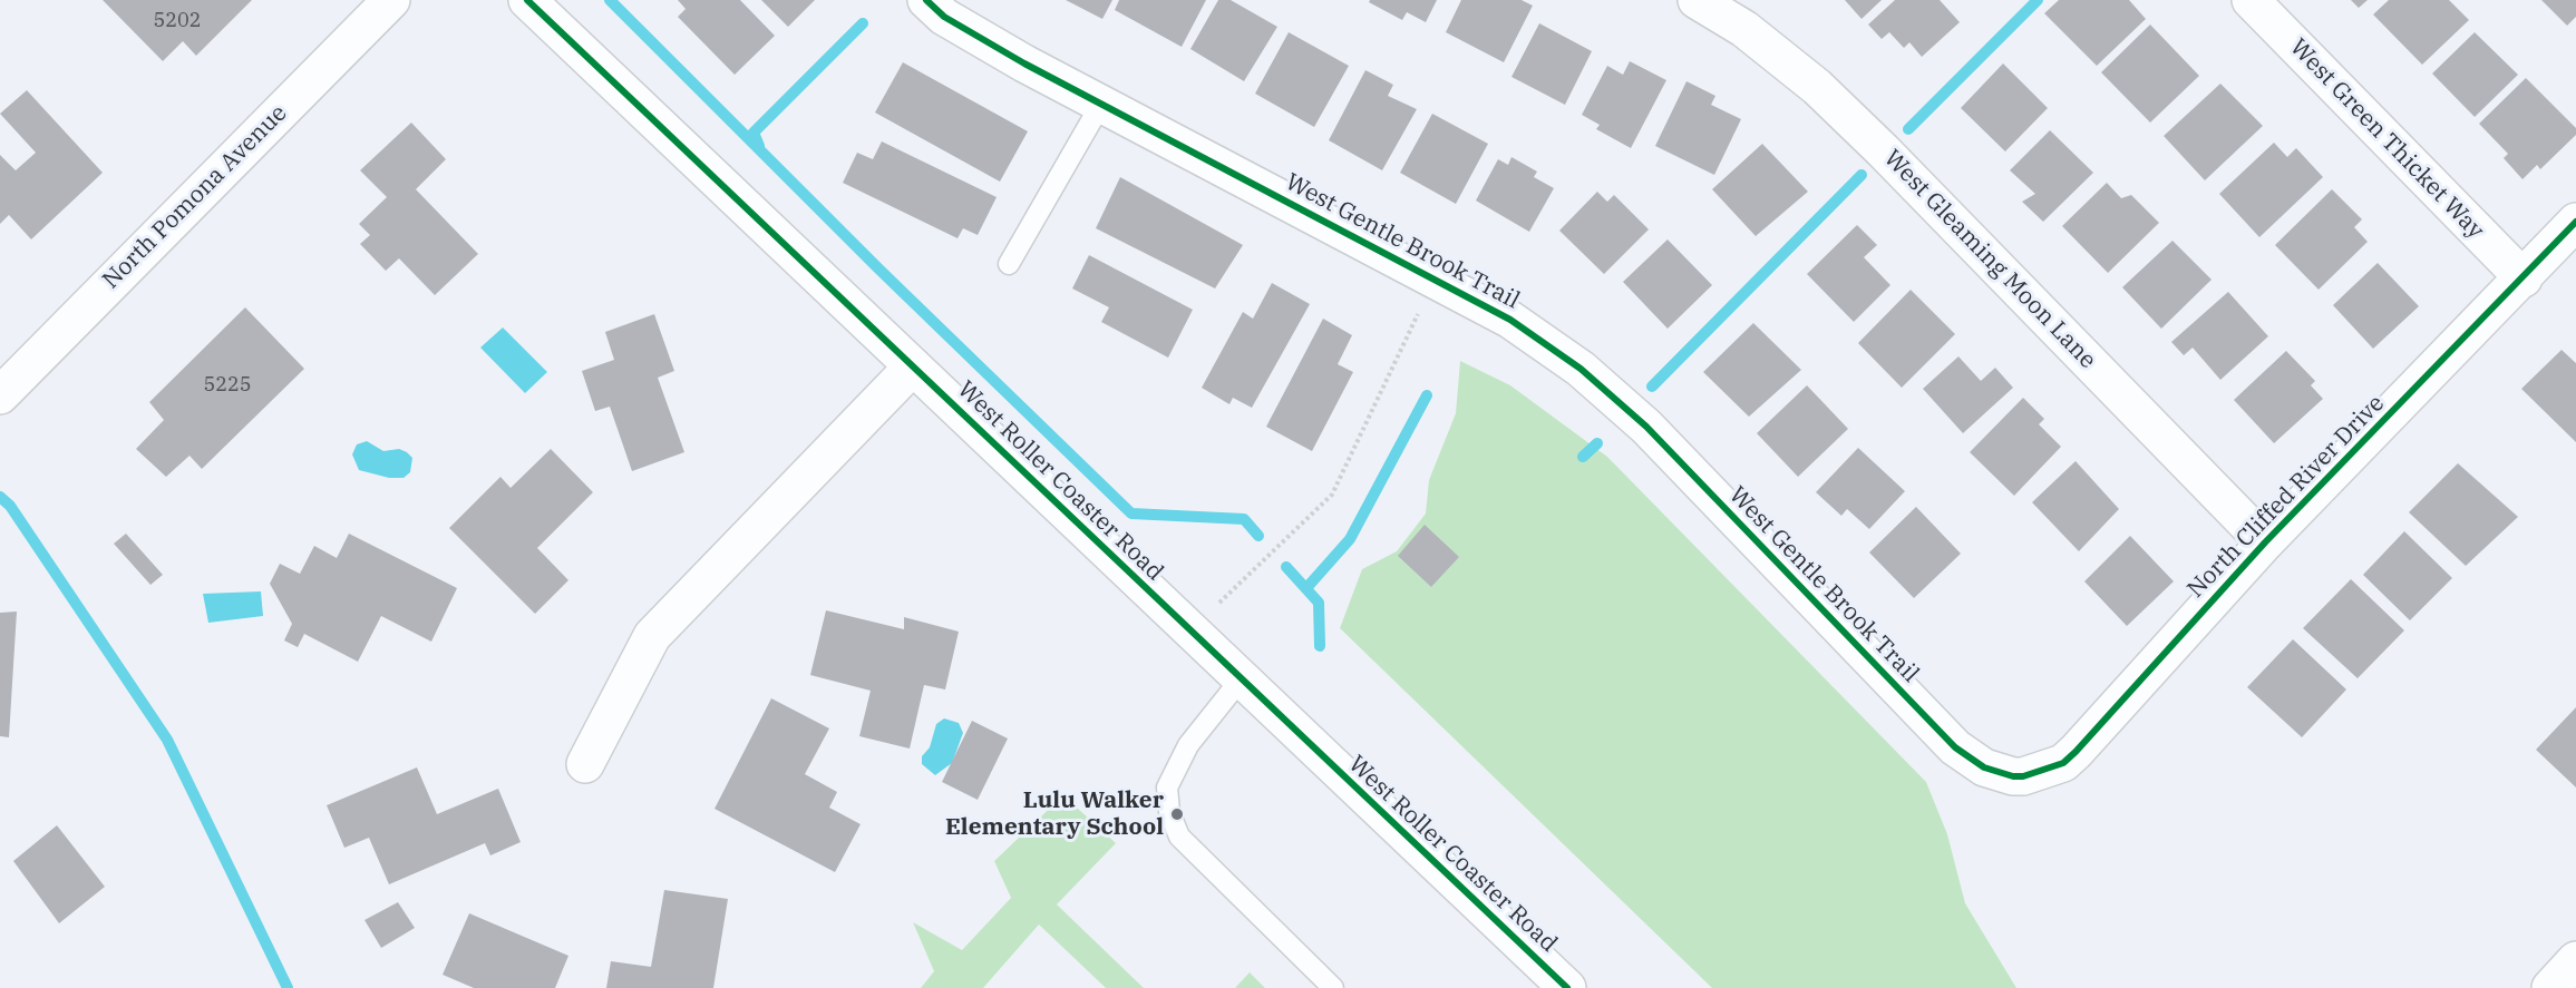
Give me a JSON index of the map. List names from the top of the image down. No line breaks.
{"streets":{"street":["West Green Thicket Way","North Pomona Avenue","West Gentle Brook Trail","West Gleaming Moon Lane","West Roller Coaster Road","North Cliffed River Drive"]},"crossings":[["West Green Thicket Way","North Cliffed River Drive"],["West Gentle Brook Trail","North Cliffed River Drive"],["West Gleaming Moon Lane","North Cliffed River Drive"]],"places":["Lulu Walker Elementary School"],"house_numbers":["5202","5225"]}
